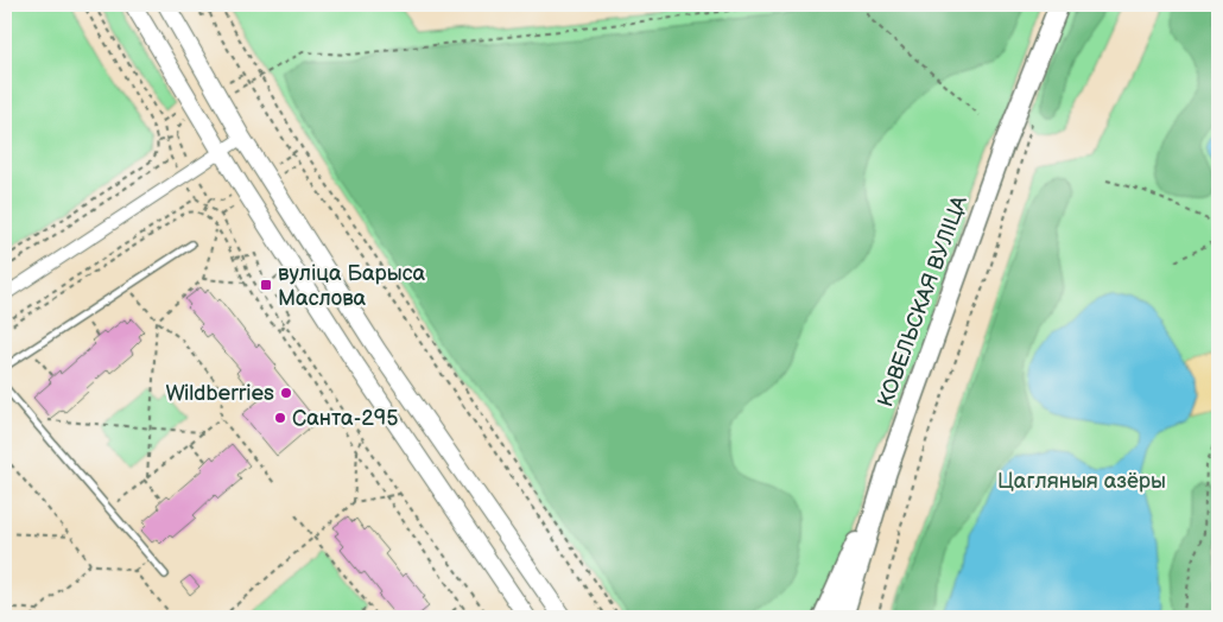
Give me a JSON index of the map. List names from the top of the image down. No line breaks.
{"streets":{"highway":["КОВЕЛЬСКАЯ ВУЛІЦА"]},"parks":["Цагляныя азёры"],"places":{"transit":["вуліца Барыса Маслова"],"other":["Wildberries","Санта-295"]}}
